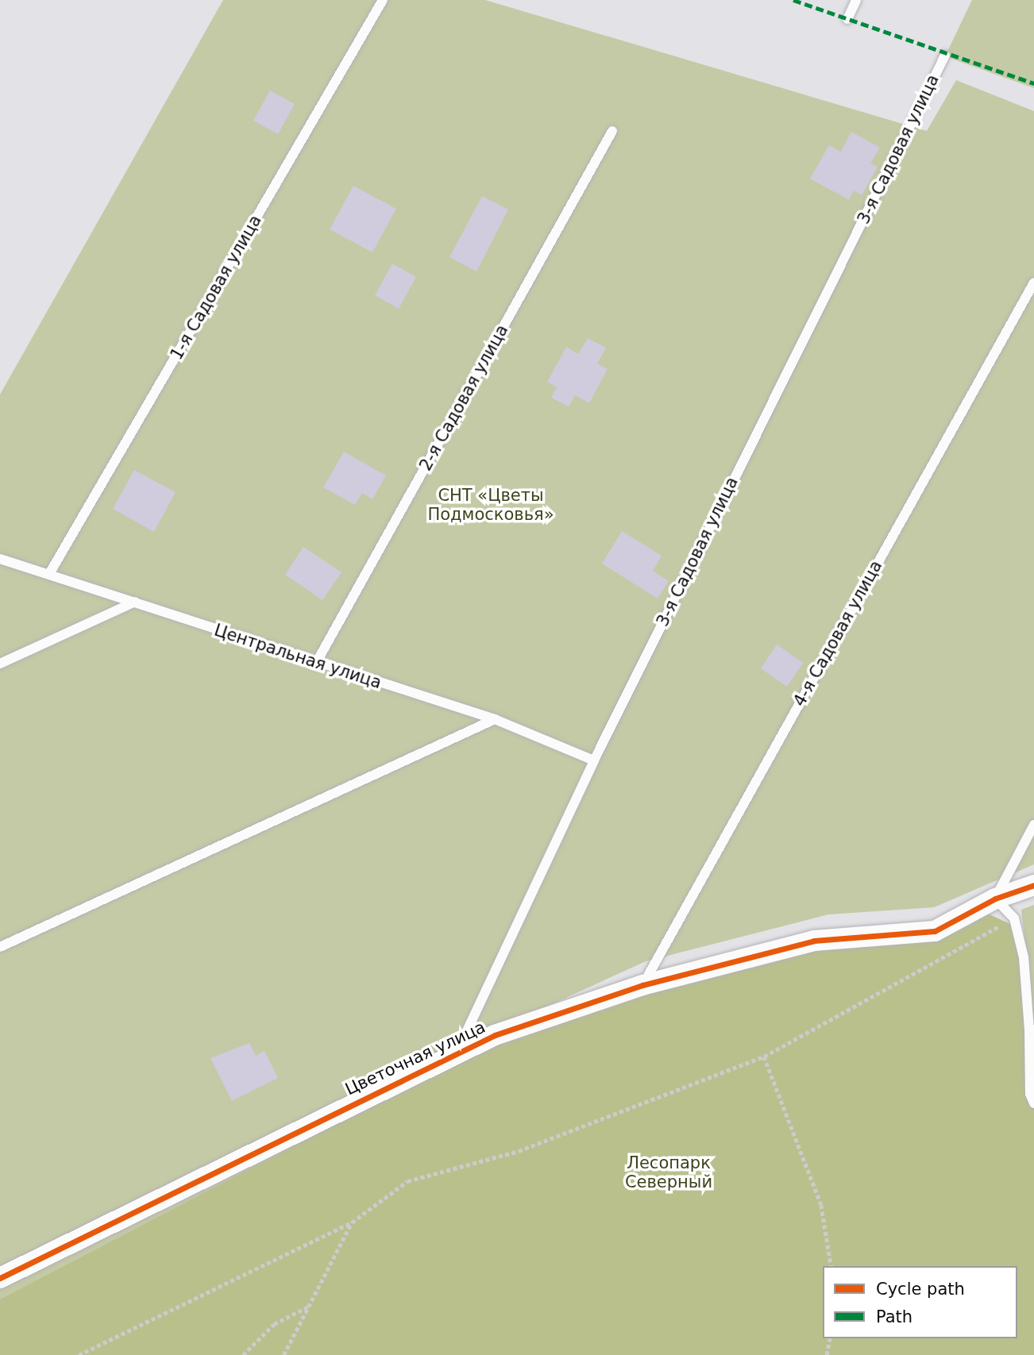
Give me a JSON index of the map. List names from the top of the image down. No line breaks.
{"streets":{"street":["Цветочная улица"],"lane":["3-я Садовая улица","1-я Садовая улица","2-я Садовая улица","4-я Садовая улица","Центральная улица"]},"crossings":[["3-я Садовая улица","Центральная улица"],["3-я Садовая улица","Цветочная улица"],["1-я Садовая улица","Центральная улица"],["2-я Садовая улица","Центральная улица"],["4-я Садовая улица","Цветочная улица"]],"parks":["СНТ «Цветы Подмосковья»","Лесопарк Северный"],"legend":["Cycle path","Path"]}
